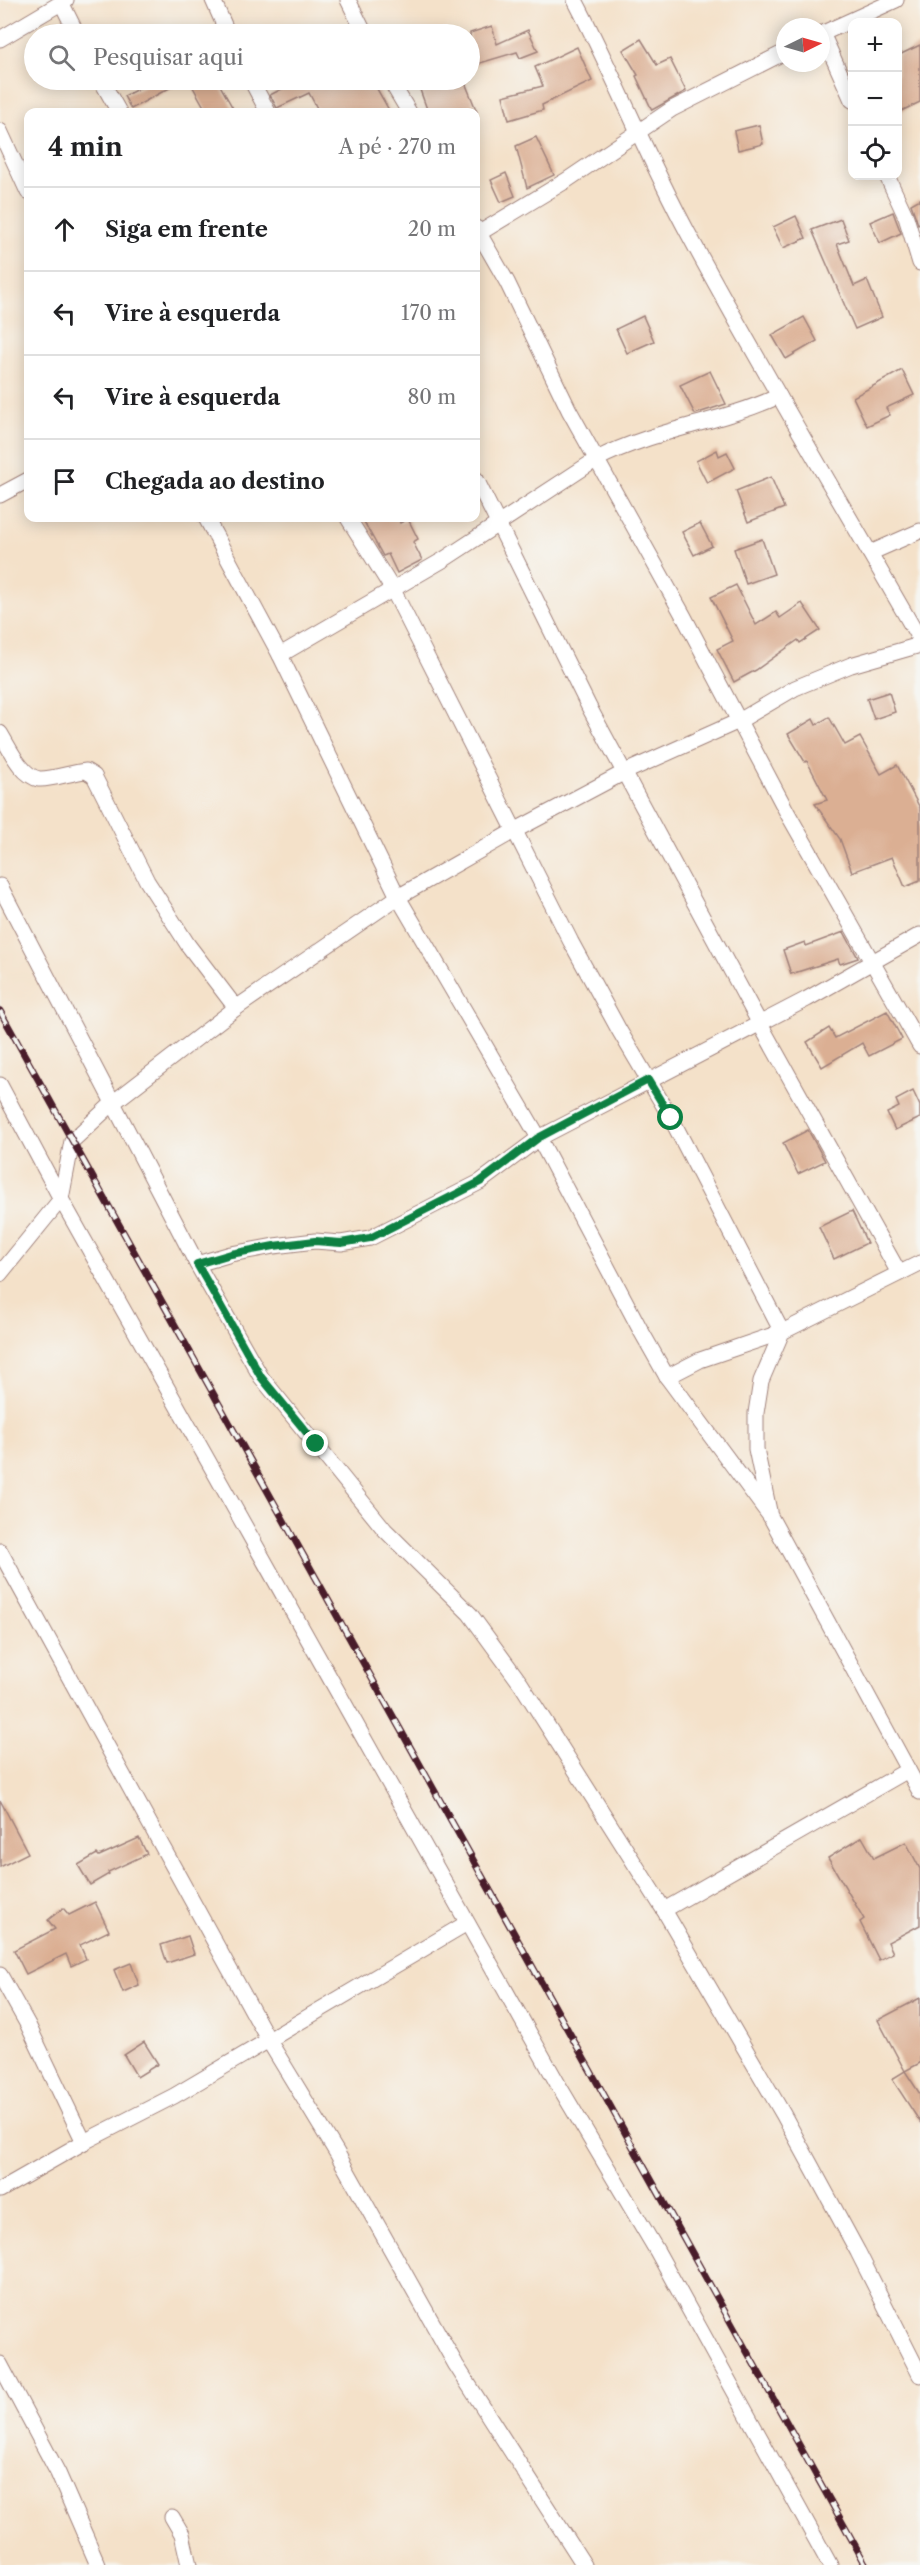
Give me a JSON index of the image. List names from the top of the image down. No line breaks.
{"north":"right","page":{"map_buttons":["+","−"],"search":"Pesquisar aqui","heading":["4 min","A pé · 270 m"],"list":[["Siga em frente","20 m"],["Vire à esquerda","170 m"],["Vire à esquerda","80 m"],"Chegada ao destino"]}}
